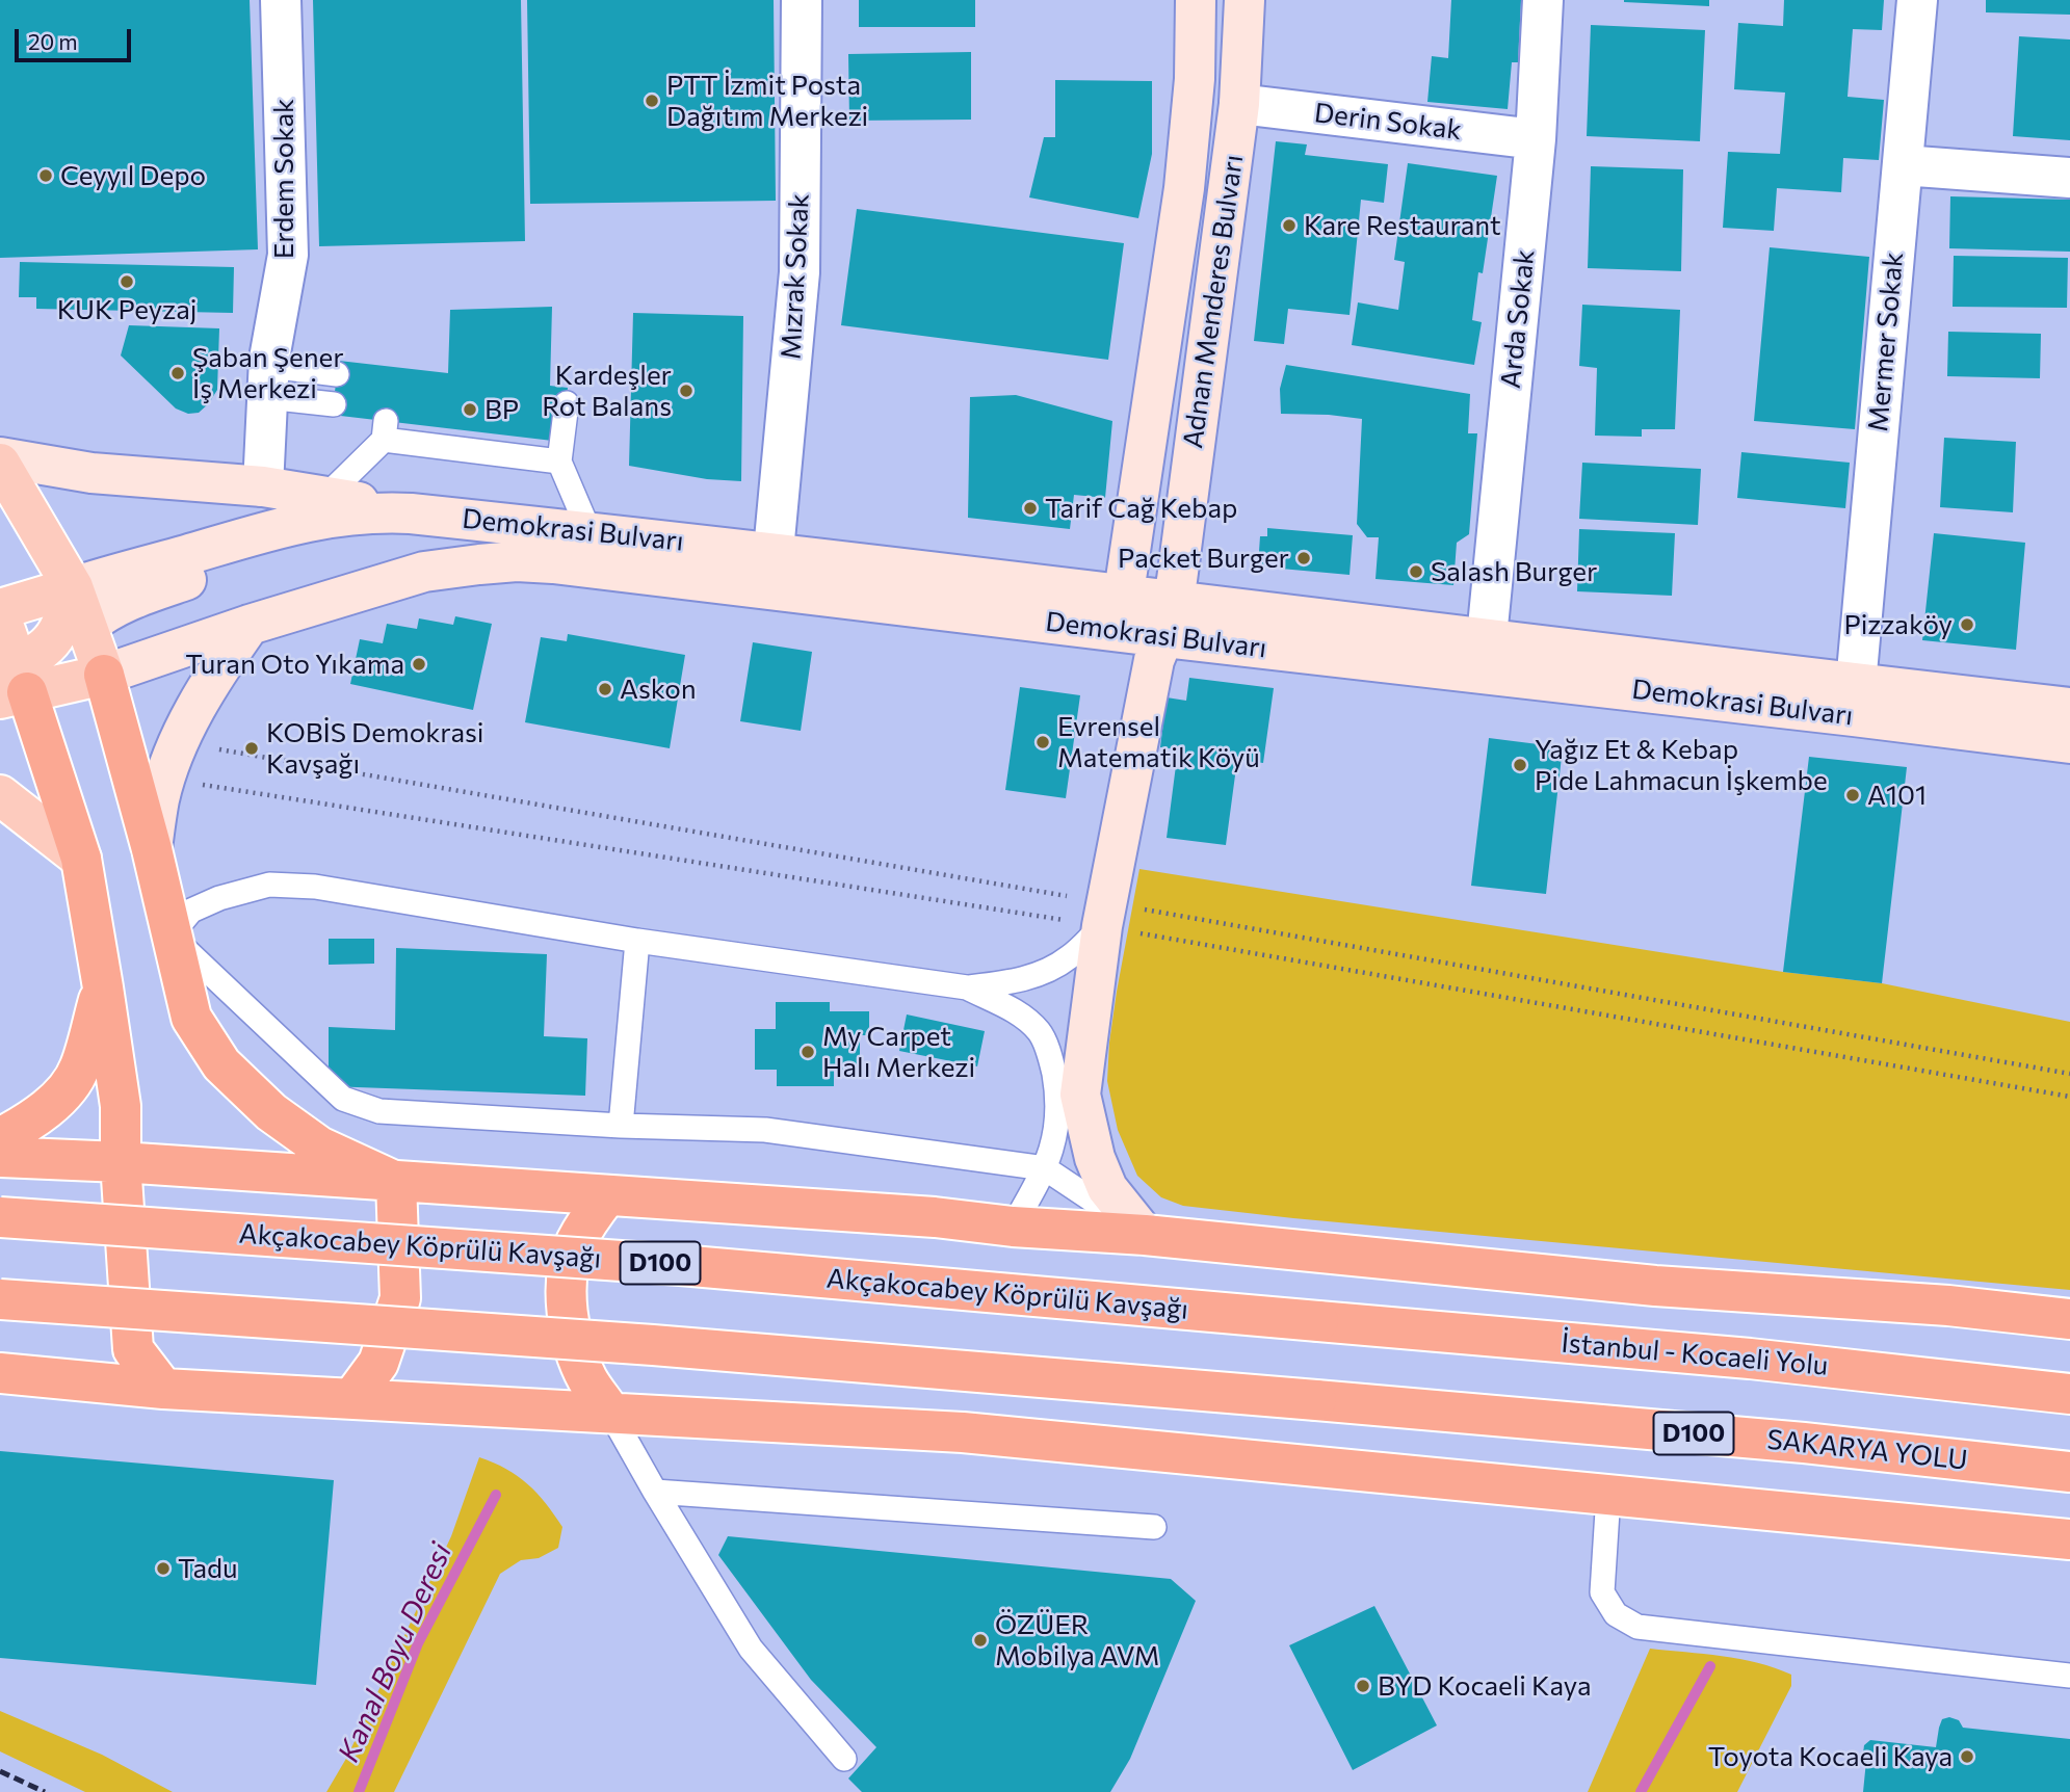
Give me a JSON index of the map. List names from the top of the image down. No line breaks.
{"streets":{"highway":["Akçakocabey Köprülü Kavşağı","D100","İstanbul - Kocaeli Yolu","SAKARYA YOLU"],"main road":["Adnan Menderes Bulvarı","Demokrasi Bulvarı"],"street":["Derin Sokak","Erdem Sokak","Mızrak Sokak","Arda Sokak","Mermer Sokak"]},"crossings":[["Derin Sokak","Adnan Menderes Bulvarı"],["Derin Sokak","Arda Sokak"],["Mızrak Sokak","Demokrasi Bulvarı"],["Adnan Menderes Bulvarı","Demokrasi Bulvarı"],["Arda Sokak","Demokrasi Bulvarı"],["Mermer Sokak","Demokrasi Bulvarı"],["Akçakocabey Köprülü Kavşağı","İstanbul - Kocaeli Yolu"]],"water":["Kanal Boyu Deresi"],"places":["PTT İzmit Posta Dağıtım Merkezi","Ceyyıl Depo","Kare Restaurant","KUK Peyzaj","Şaban Şener İş Merkezi","Kardeşler Rot Balans","BP","Tarif Cağ Kebap","Packet Burger","Salash Burger","Pizzaköy","Turan Oto Yıkama","Askon","Evrensel Matematik Köyü","KOBİS Demokrasi Kavşağı","Yağız Et & Kebap Pide Lahmacun İşkembe","A101","My Carpet Halı Merkezi","Tadu","ÖZÜER Mobilya AVM","BYD Kocaeli Kaya","Toyota Kocaeli Kaya"],"scale_bar":"20 m"}
